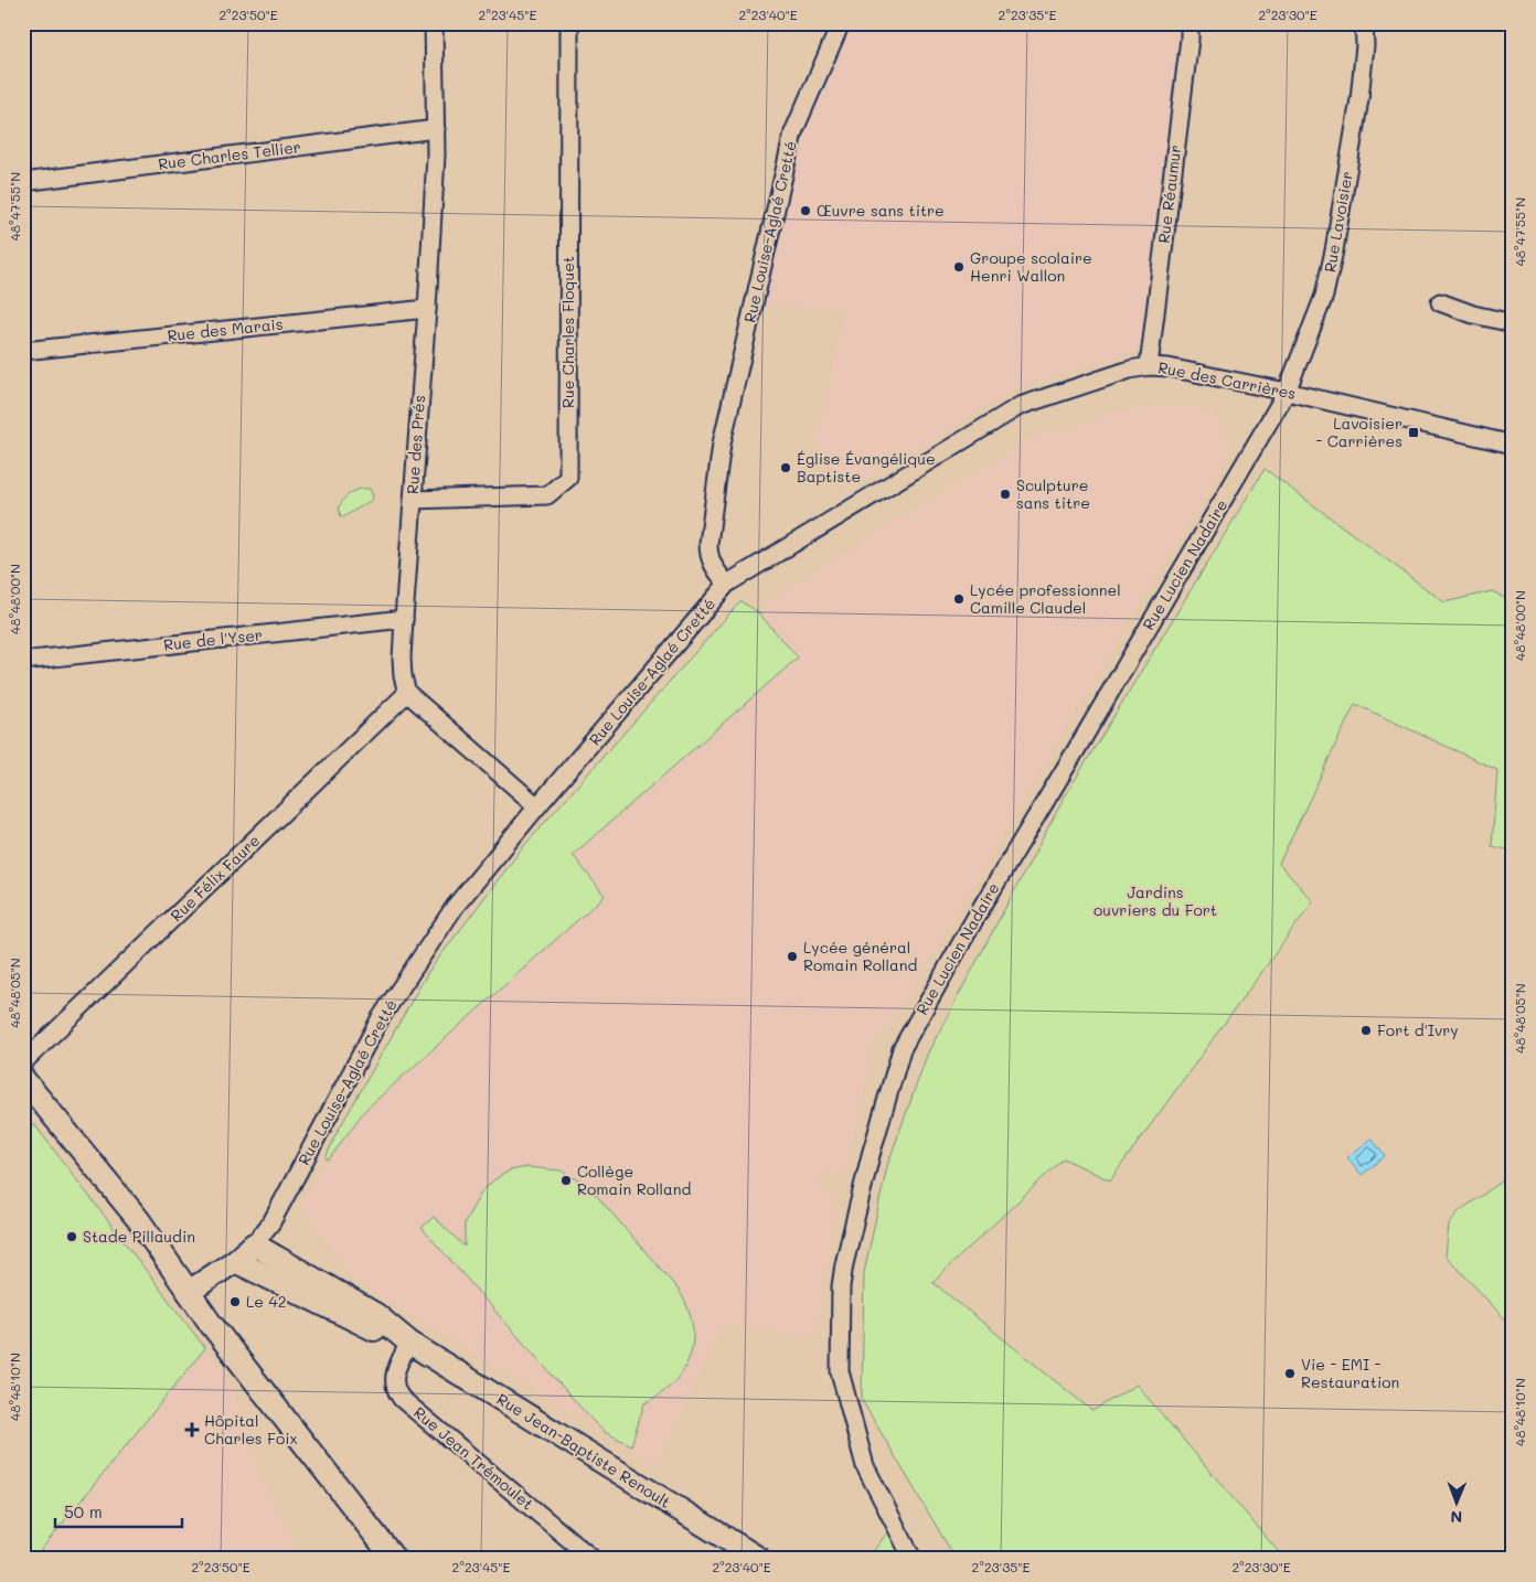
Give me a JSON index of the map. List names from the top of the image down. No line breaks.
{"streets":{"main road":["Rue Jean-Baptiste Renoult"],"street":["Rue Charles Tellier","Rue Réaumur","Rue Lavoisier","Rue Louise-Aglaé Cretté","Rue des Marais","Rue Charles Floquet","Rue des Carrières","Rue des Prés","Rue Lucien Nadaire","Rue de l'Yser","Rue Félix Faure","Rue Jean Trémoulet"]},"crossings":[["Rue Charles Tellier","Rue des Prés"],["Rue Réaumur","Rue des Carrières"],["Rue Lavoisier","Rue des Carrières"],["Rue Lavoisier","Rue Lucien Nadaire"],["Rue Louise-Aglaé Cretté","Rue des Carrières"],["Rue Louise-Aglaé Cretté","Rue Jean-Baptiste Renoult"],["Rue des Marais","Rue des Prés"],["Rue Charles Floquet","Rue des Prés"],["Rue des Carrières","Rue Lucien Nadaire"],["Rue des Prés","Rue de l'Yser"],["Rue des Prés","Rue Félix Faure"],["Rue Jean-Baptiste Renoult","Rue Jean Trémoulet"]],"parks":["Jardins ouvriers du Fort"],"places":{"other":["Œuvre sans titre","Groupe scolaire Henri Wallon","Église Évangélique Baptiste","Sculpture sans titre","Lycée professionnel Camille Claudel","Lycée général Romain Rolland","Fort d'Ivry","Collège Romain Rolland","Stade Pillaudin","Le 42","Vie - EMI - Restauration"],"transit":["Lavoisier - Carrières"],"health":["Hôpital Charles Foix"]},"scale_bar":"50 m","north":"bottom","coordinates":["2°23'50\"E","2°23'45\"E","2°23'40\"E","2°23'35\"E","2°23'30\"E","48°47'55\"N","48°48'00\"N","48°48'05\"N","48°48'10\"N"]}
